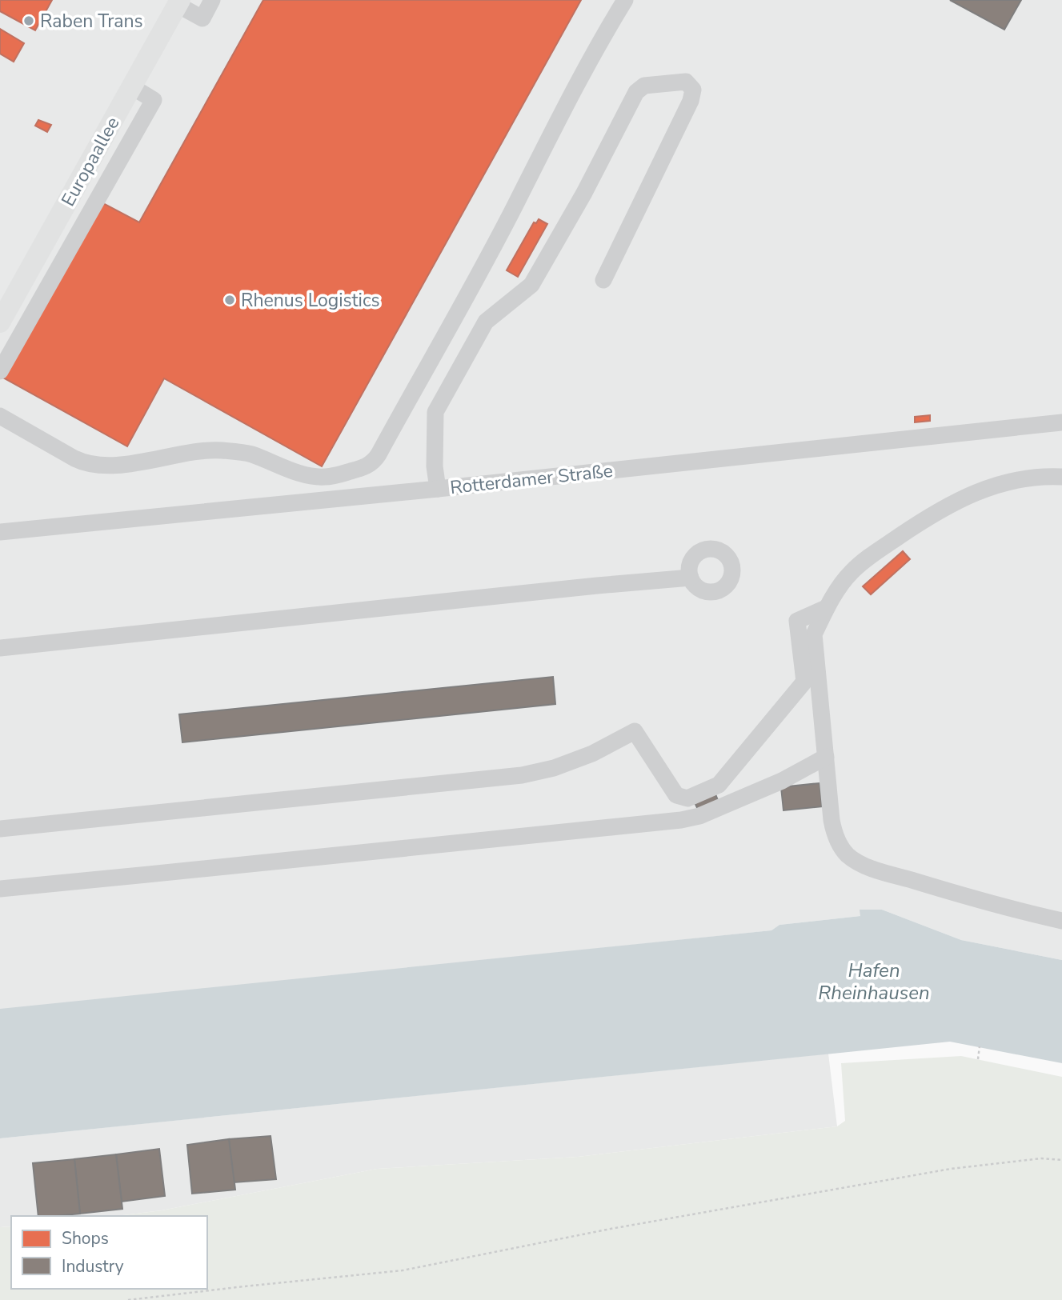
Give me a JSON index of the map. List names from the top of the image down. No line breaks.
{"streets":{"main road":["Europaallee"],"street":["Rotterdamer Straße"]},"water":["Hafen Rheinhausen"],"places":["Raben Trans","Rhenus Logistics"],"legend":["Shops","Industry"]}
